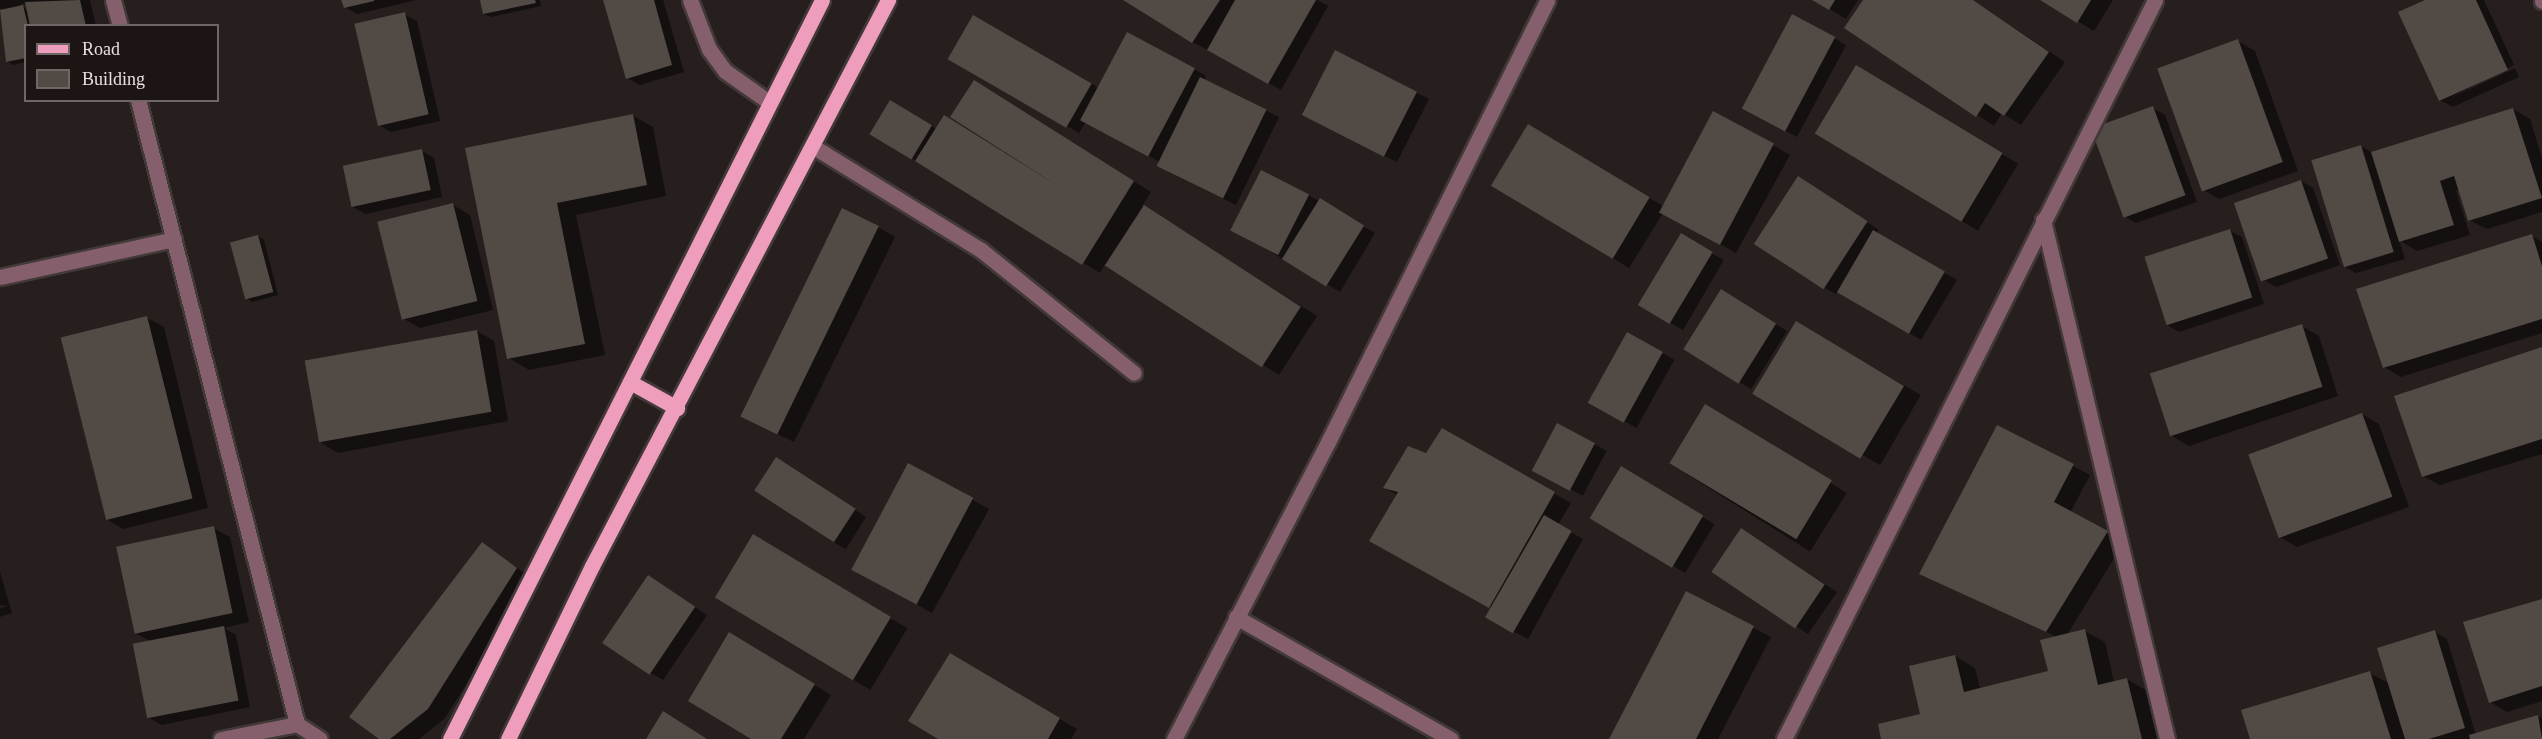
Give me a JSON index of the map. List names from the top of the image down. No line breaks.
{"legend":["Road","Building"]}
